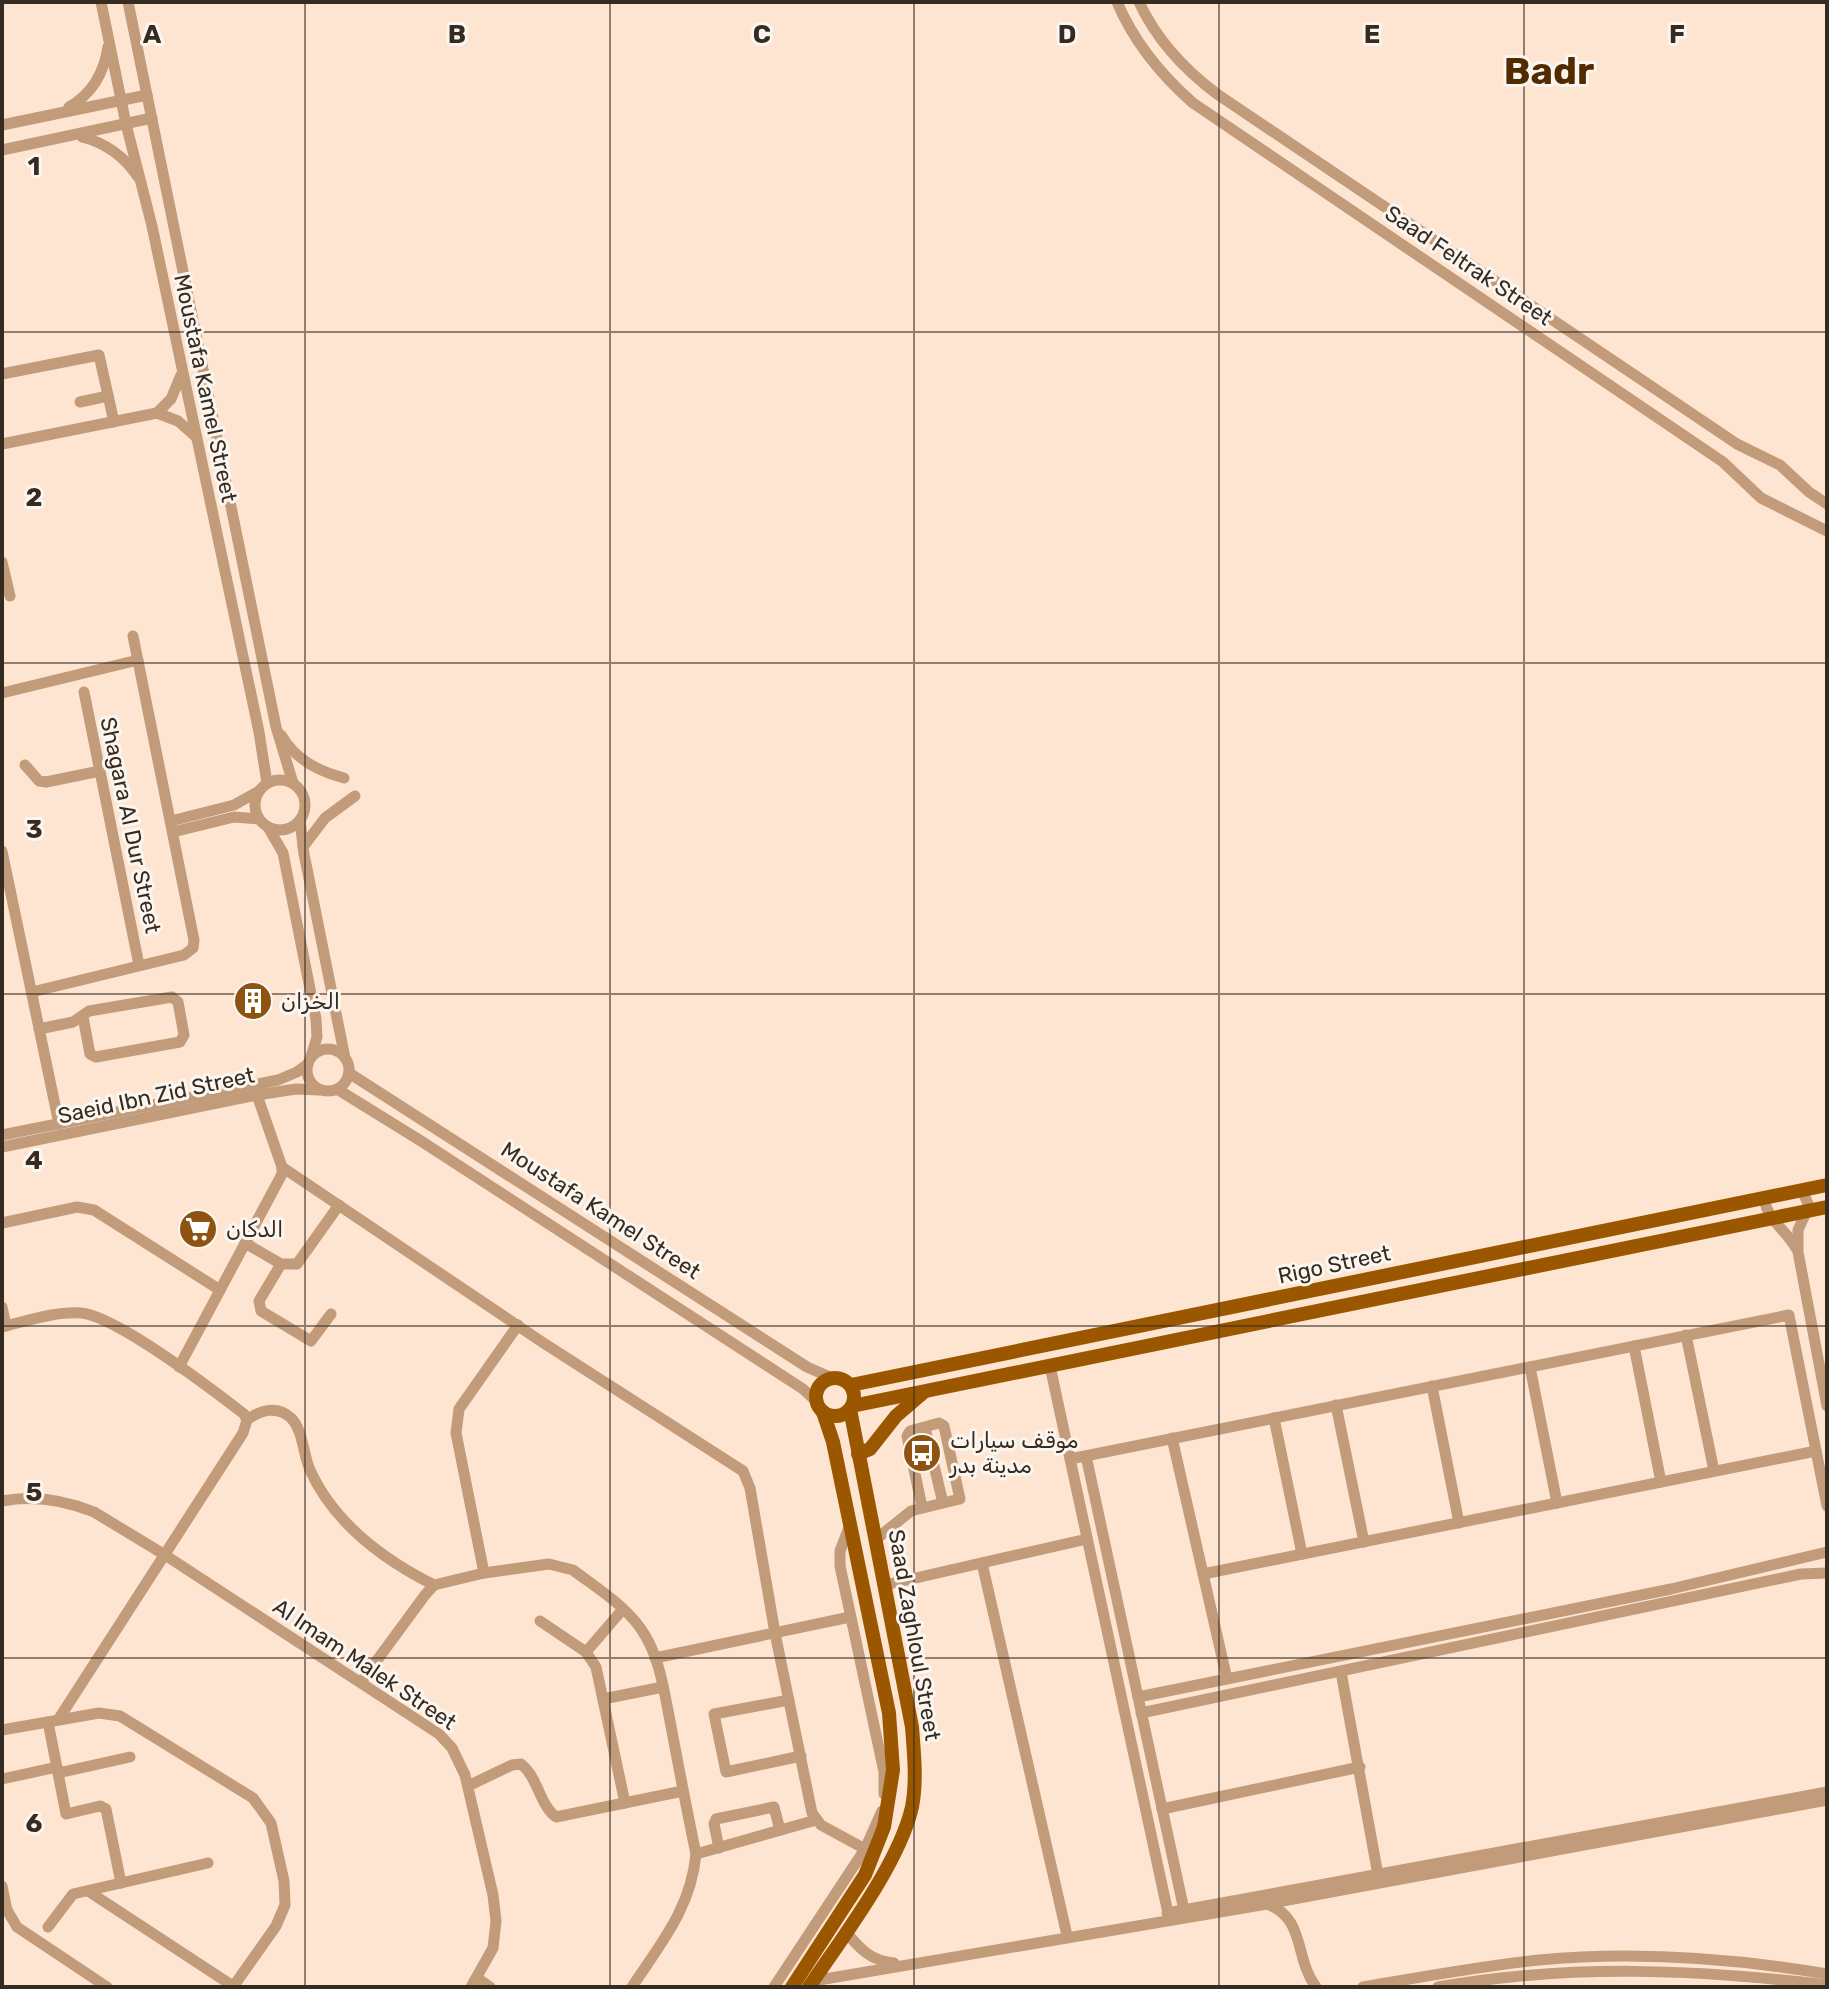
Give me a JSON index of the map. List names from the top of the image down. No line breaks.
{"streets":{"main road":["Rigo Street","Saad Zaghloul Street"],"street":["Saad Feltrak Street","Moustafa Kamel Street","Shagara Al Dur Street","Saeid Ibn Zid Street","Al Imam Malek Street"]},"crossings":[["Moustafa Kamel Street","Saeid Ibn Zid Street"],["Moustafa Kamel Street","Rigo Street"],["Moustafa Kamel Street","Saad Zaghloul Street"],["Rigo Street","Saad Zaghloul Street"]],"districts":["Badr"],"places":{"building":["الخزان"],"supermarket":["الدكان"],"bus stop":["موقف سيارات مدينة بدر"]},"grid":{"columns":["A","B","C","D","E","F"],"rows":["1","2","3","4","5","6"]}}
